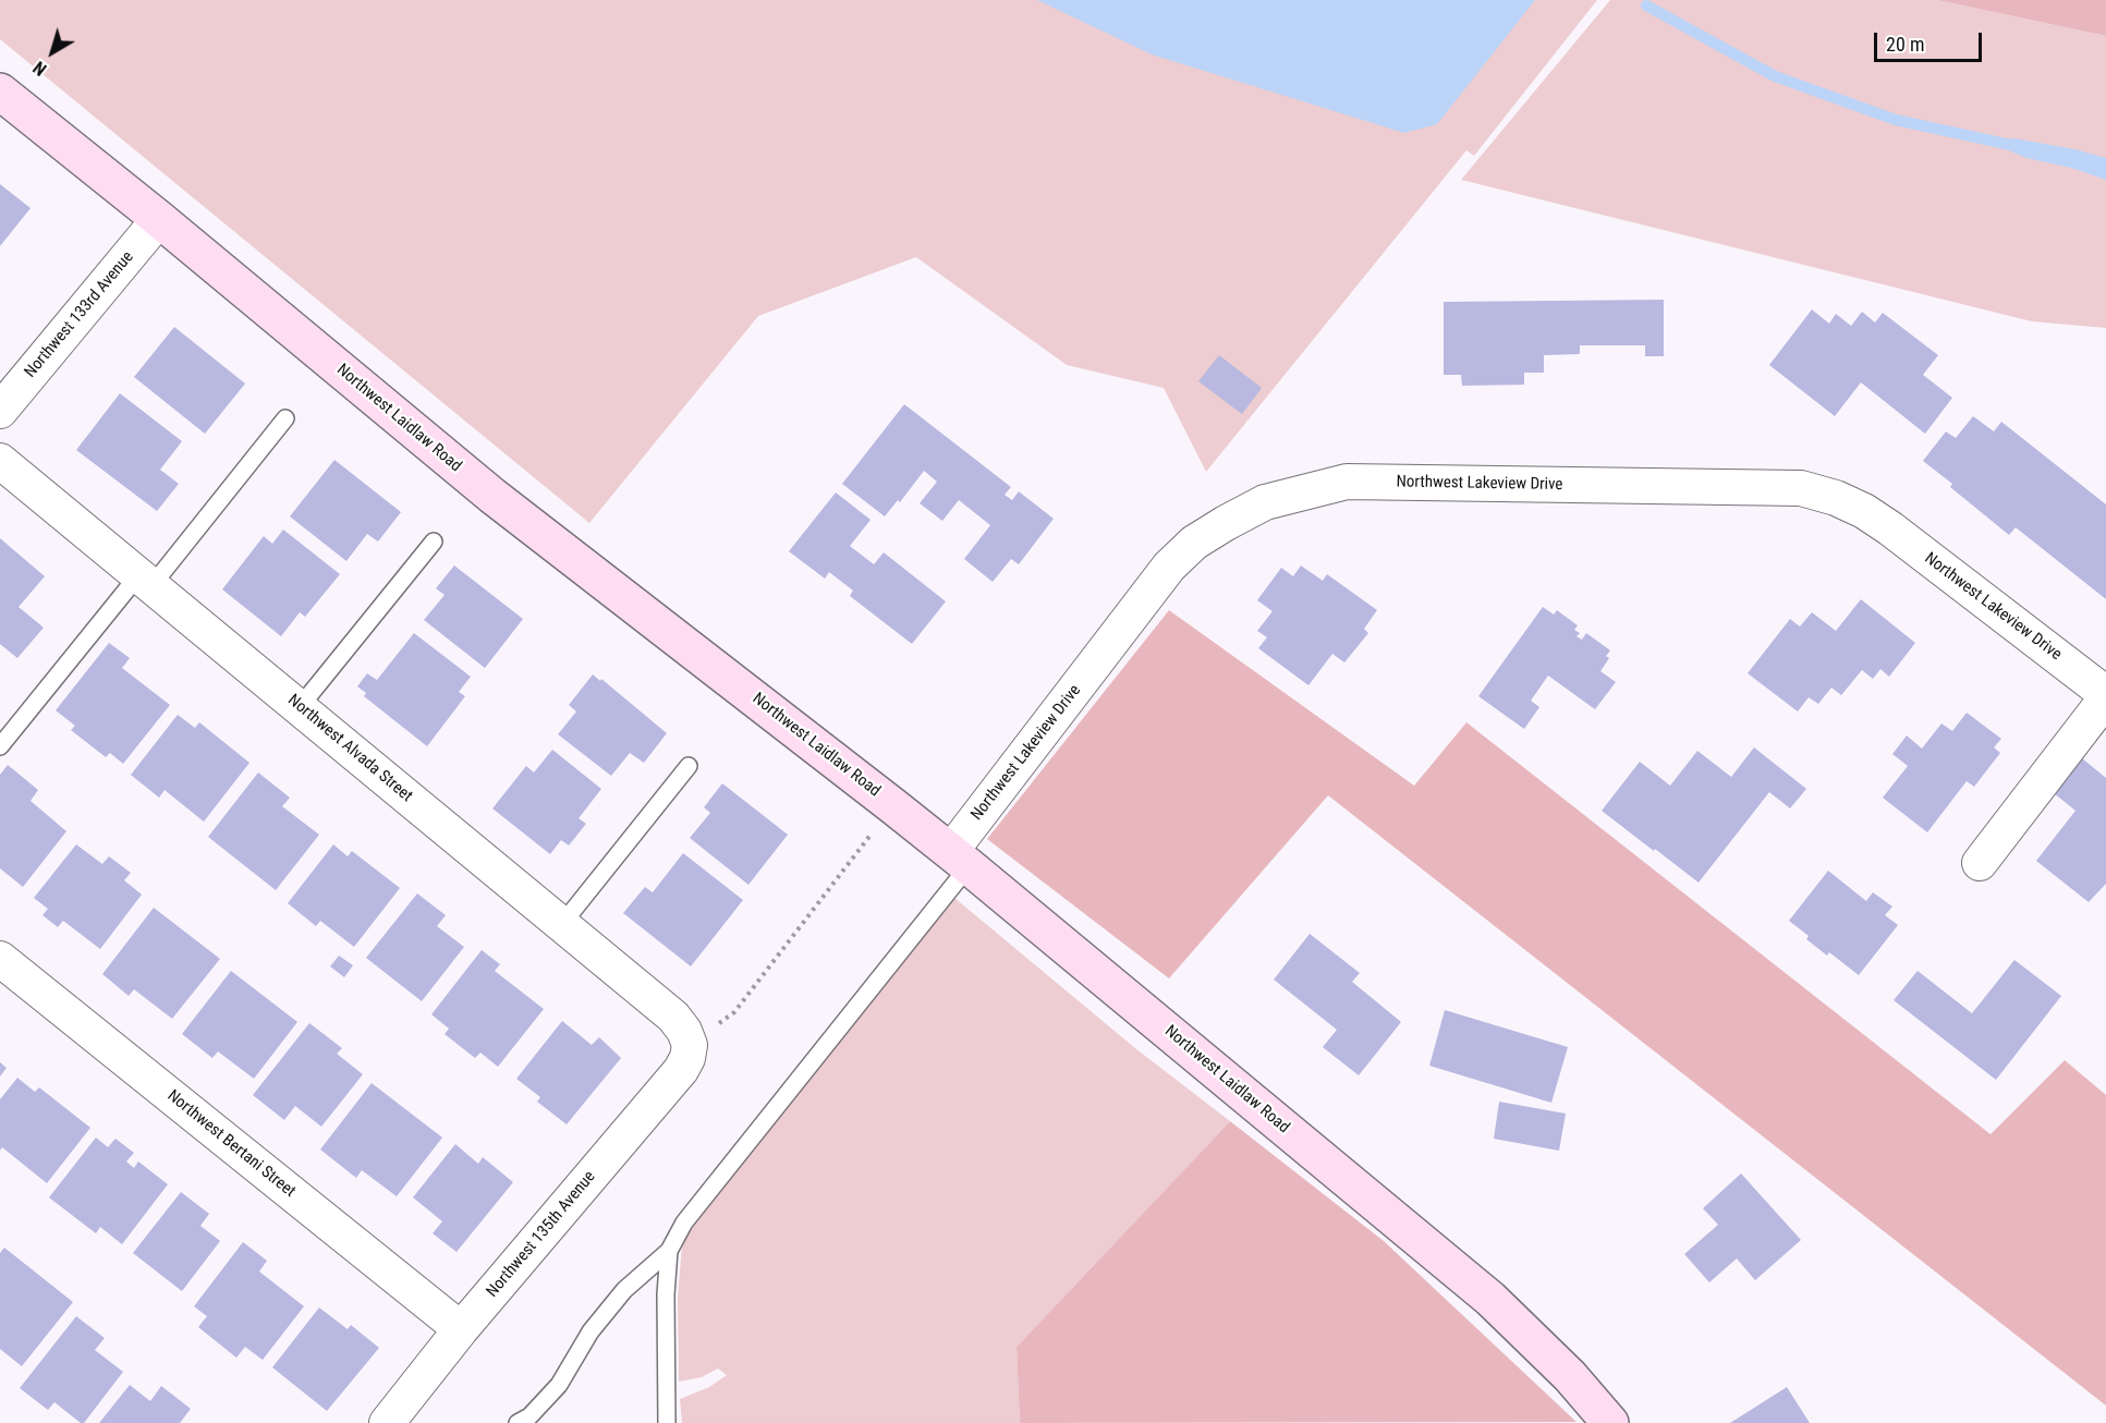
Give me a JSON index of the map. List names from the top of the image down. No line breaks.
{"streets":{"main road":["Northwest Laidlaw Road"],"street":["Northwest 133rd Avenue","Northwest Lakeview Drive","Northwest Alvada Street","Northwest Bertani Street","Northwest 135th Avenue"]},"crossings":[["Northwest 133rd Avenue","Northwest Laidlaw Road"],["Northwest Laidlaw Road","Northwest Lakeview Drive"],["Northwest Alvada Street","Northwest 135th Avenue"],["Northwest Bertani Street","Northwest 135th Avenue"]],"scale_bar":"20 m","north":"bottom left"}
